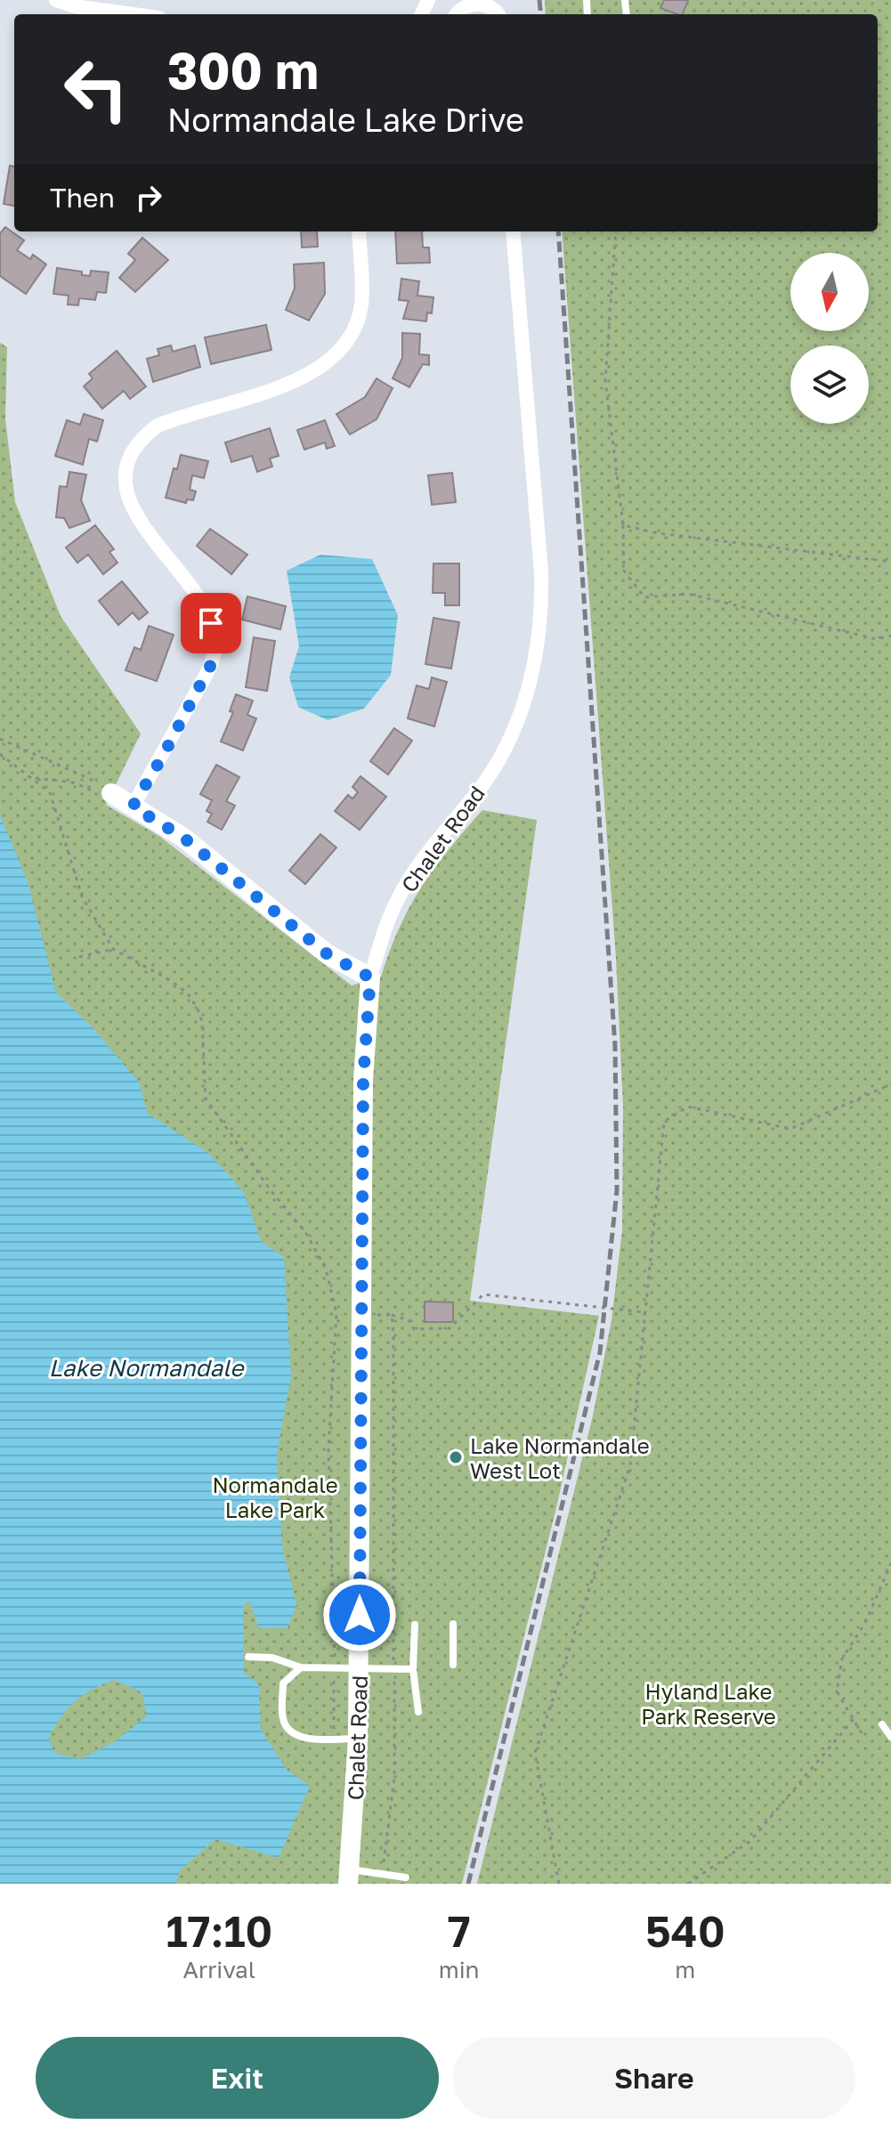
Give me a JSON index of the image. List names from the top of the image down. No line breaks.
{"streets":{"street":["Chalet Road"]},"water":["Lake Normandale"],"parks":["Normandale Lake Park","Hyland Lake Park Reserve"],"places":["Lake Normandale West Lot"],"north":"bottom","page":{"turn":["300 m","Normandale Lake Drive"],"then":"Then","eta":["17:10","Arrival","7","min","540","m"],"buttons":["Exit","Share"]}}
